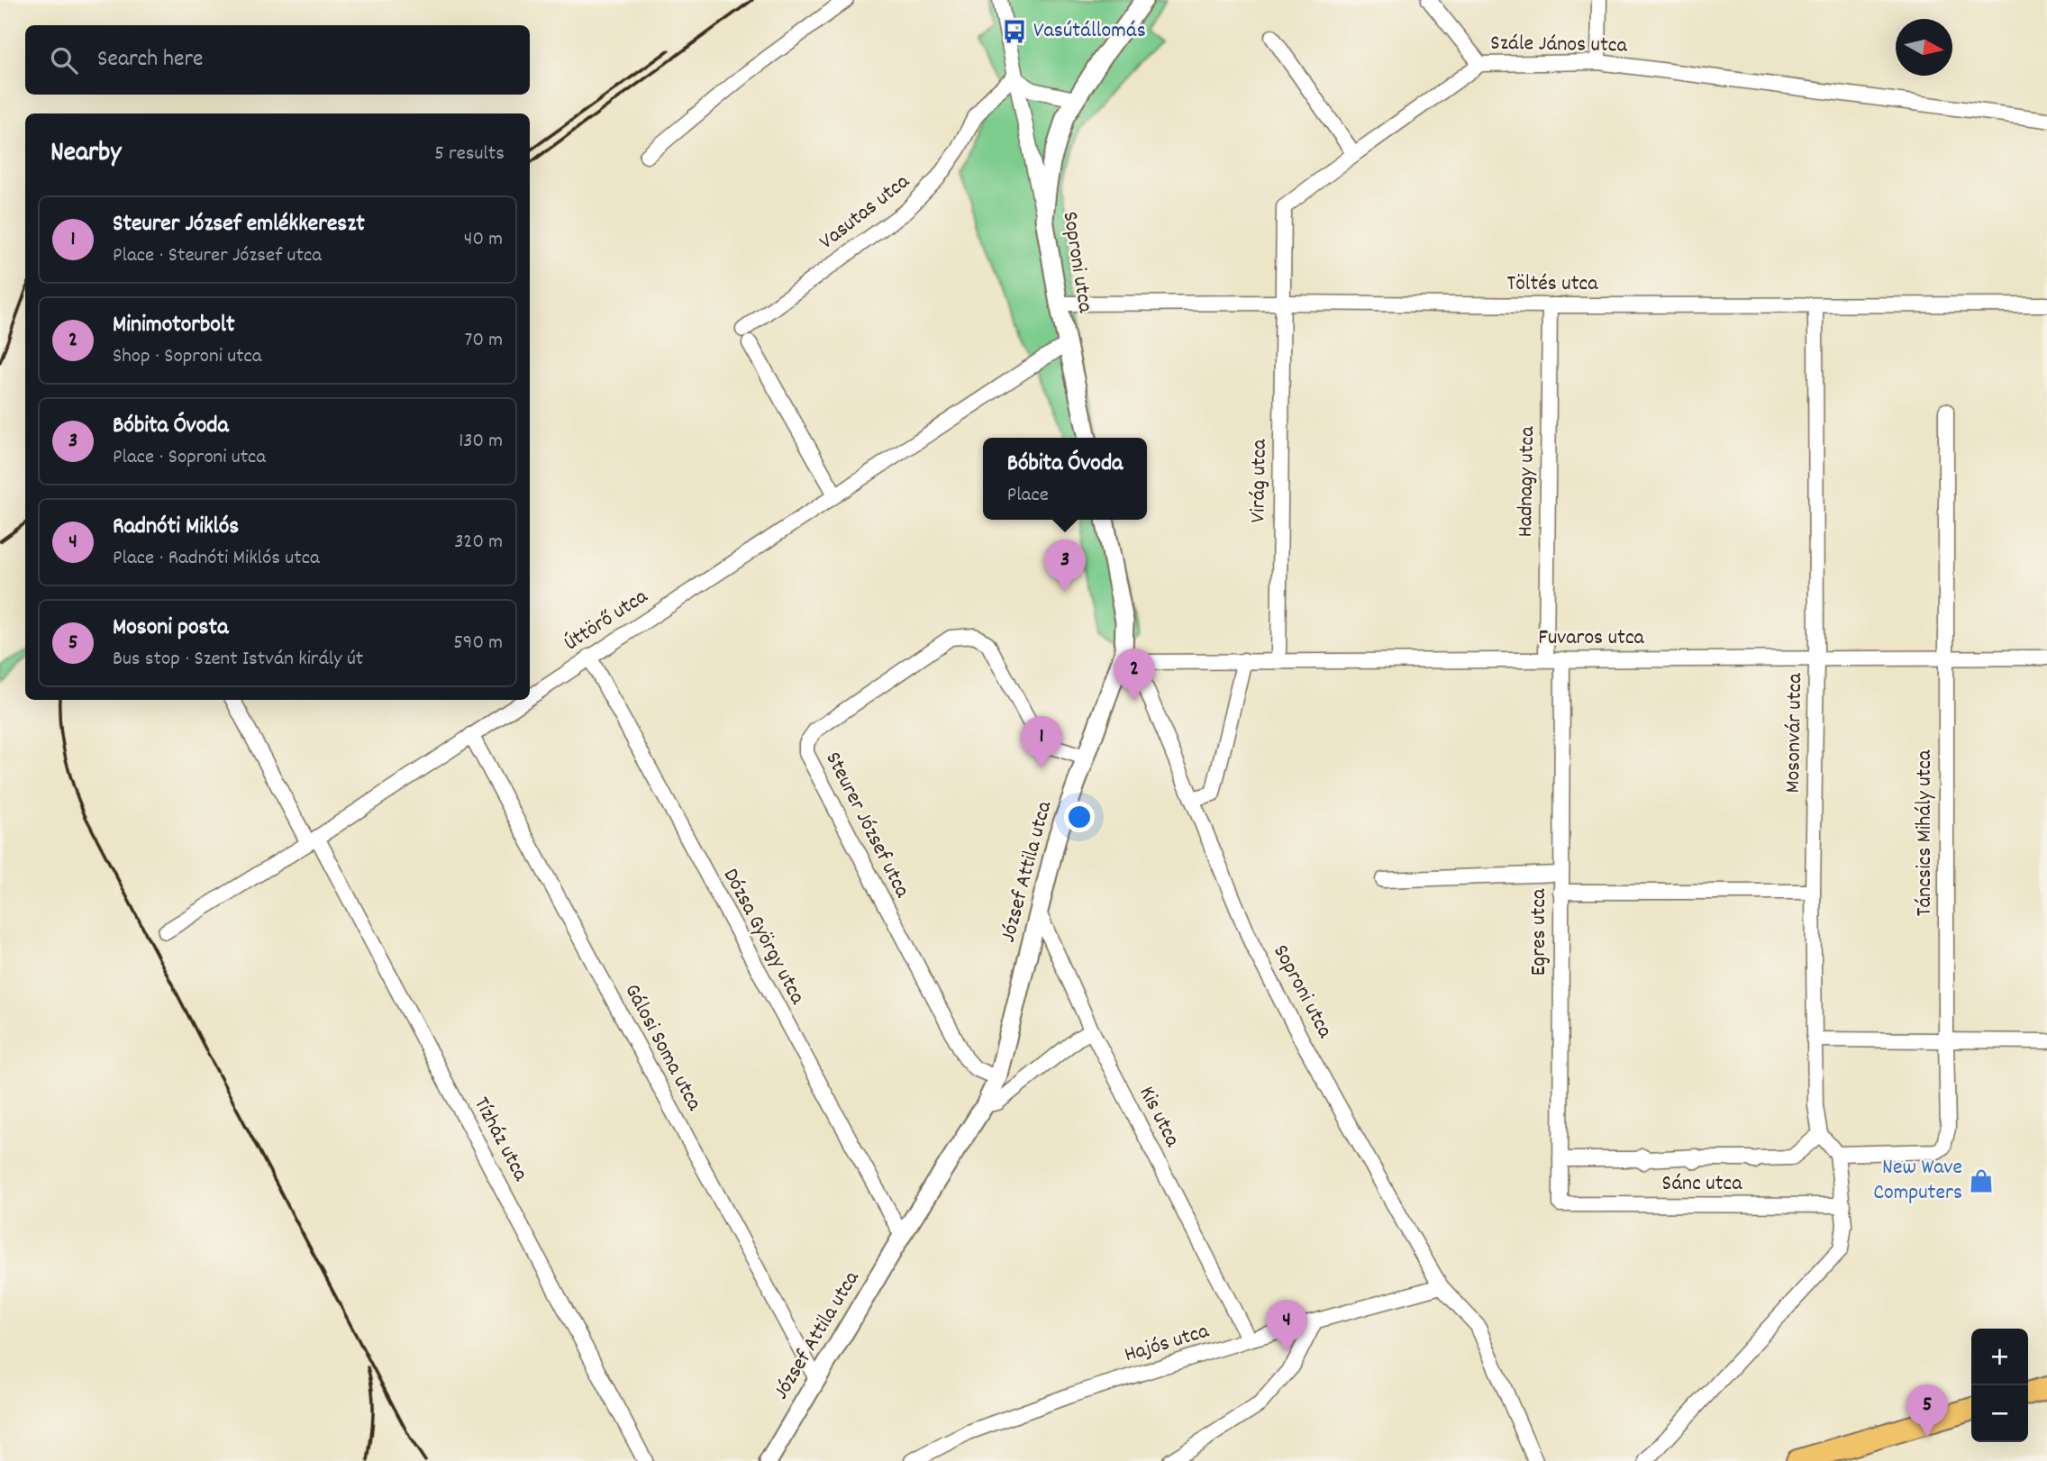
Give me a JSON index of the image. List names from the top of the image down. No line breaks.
{"streets":{"street":["Szále János utca","Vasutas utca","Soproni utca","Töltés utca","Virág utca","Hadnagy utca","Úttörő utca","Fuvaros utca","Mosonvár utca","Steurer József utca","Táncsics Mihály utca","József Attila utca","Egres utca","Dózsa György utca","Gálosi Soma utca","Kis utca","Tízház utca","Sánc utca","Hajós utca"]},"crossings":[["Szále János utca","Töltés utca"],["Szále János utca","Virág utca"],["Vasutas utca","Úttörő utca"],["Soproni utca","Töltés utca"],["Soproni utca","Úttörő utca"],["Soproni utca","Fuvaros utca"],["Soproni utca","József Attila utca"],["Soproni utca","Hajós utca"],["Töltés utca","Virág utca"],["Töltés utca","Hadnagy utca"],["Töltés utca","Mosonvár utca"],["Virág utca","Fuvaros utca"],["Hadnagy utca","Fuvaros utca"],["Úttörő utca","Dózsa György utca"],["Úttörő utca","Gálosi Soma utca"],["Úttörő utca","Tízház utca"],["Fuvaros utca","Mosonvár utca"],["Fuvaros utca","Táncsics Mihály utca"],["Fuvaros utca","József Attila utca"],["Fuvaros utca","Egres utca"],["Steurer József utca","József Attila utca"],["József Attila utca","Dózsa György utca"],["József Attila utca","Gálosi Soma utca"],["József Attila utca","Kis utca"],["Egres utca","Sánc utca"],["Kis utca","Hajós utca"]],"places":{"bus stop":["Vasútállomás"],"shop":["New Wave Computers"]},"north":"right","page":{"search":"Search here","heading":["Nearby","5 results"],"list":[{"mark":"1","name":"Steurer József emlékkereszt","note":"Place · Steurer József utca","value":"40 m"},{"mark":"2","name":"Minimotorbolt","note":"Shop · Soproni utca","value":"70 m"},{"mark":"3","name":"Bóbita Óvoda","note":"Place · Soproni utca","value":"130 m"},{"mark":"4","name":"Radnóti Miklós","note":"Place · Radnóti Miklós utca","value":"320 m"},{"mark":"5","name":"Mosoni posta","note":"Bus stop · Szent István király út","value":"590 m"}],"popup":["Bóbita Óvoda","Place"],"pins":["3","2","1","4","5"],"map_buttons":["+","−"]}}
